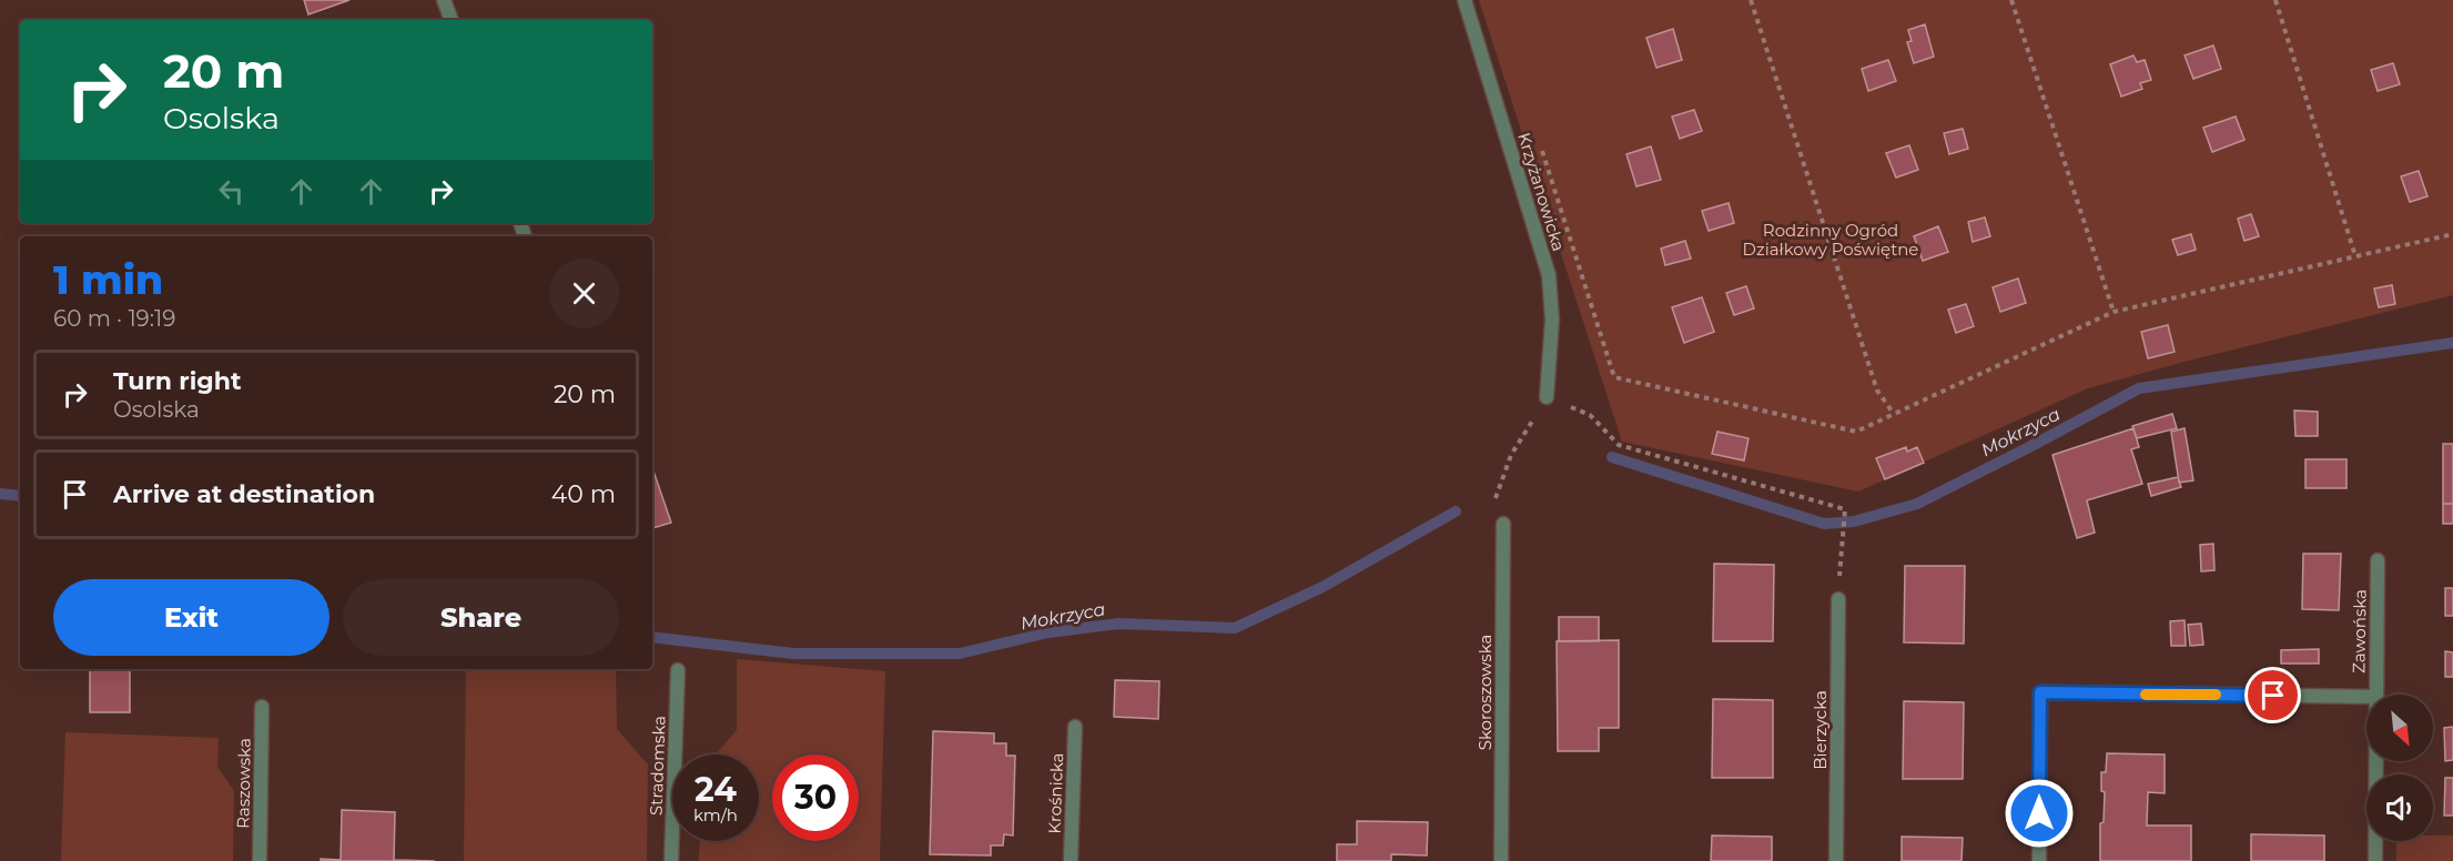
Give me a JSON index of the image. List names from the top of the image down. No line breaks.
{"streets":{"street":["Krzyżanowicka","Zawońska","Skoroszowska","Bierzycka","Stradomska","Raszowska","Krośnicka"]},"water":["Mokrzyca"],"parks":["Rodzinny Ogród Działkowy Poświętne"],"north":"bottom right","page":{"turn":["20 m","Osolska"],"heading":["1 min","60 m · 19:19"],"list":[{"name":"Turn right","note":"Osolska","value":"20 m"},{"name":"Arrive at destination","value":"40 m"}],"buttons":["Exit","Share"],"speed":"24 km/h","limit":"30"}}
